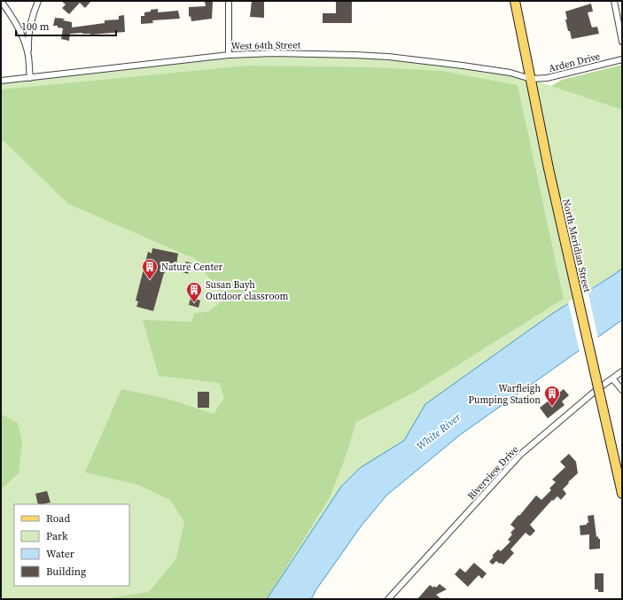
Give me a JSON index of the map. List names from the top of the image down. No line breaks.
{"streets":{"main road":["North Meridian Street"],"street":["West 64th Street","Arden Drive","Riverview Drive"]},"crossings":[["West 64th Street","Arden Drive"],["West 64th Street","North Meridian Street"],["Arden Drive","North Meridian Street"]],"water":["White River"],"places":{"building":["Nature Center","Susan Bayh Outdoor classroom","Warfleigh Pumping Station"]},"legend":["Road","Park","Water","Building"],"scale_bar":"100 m"}
